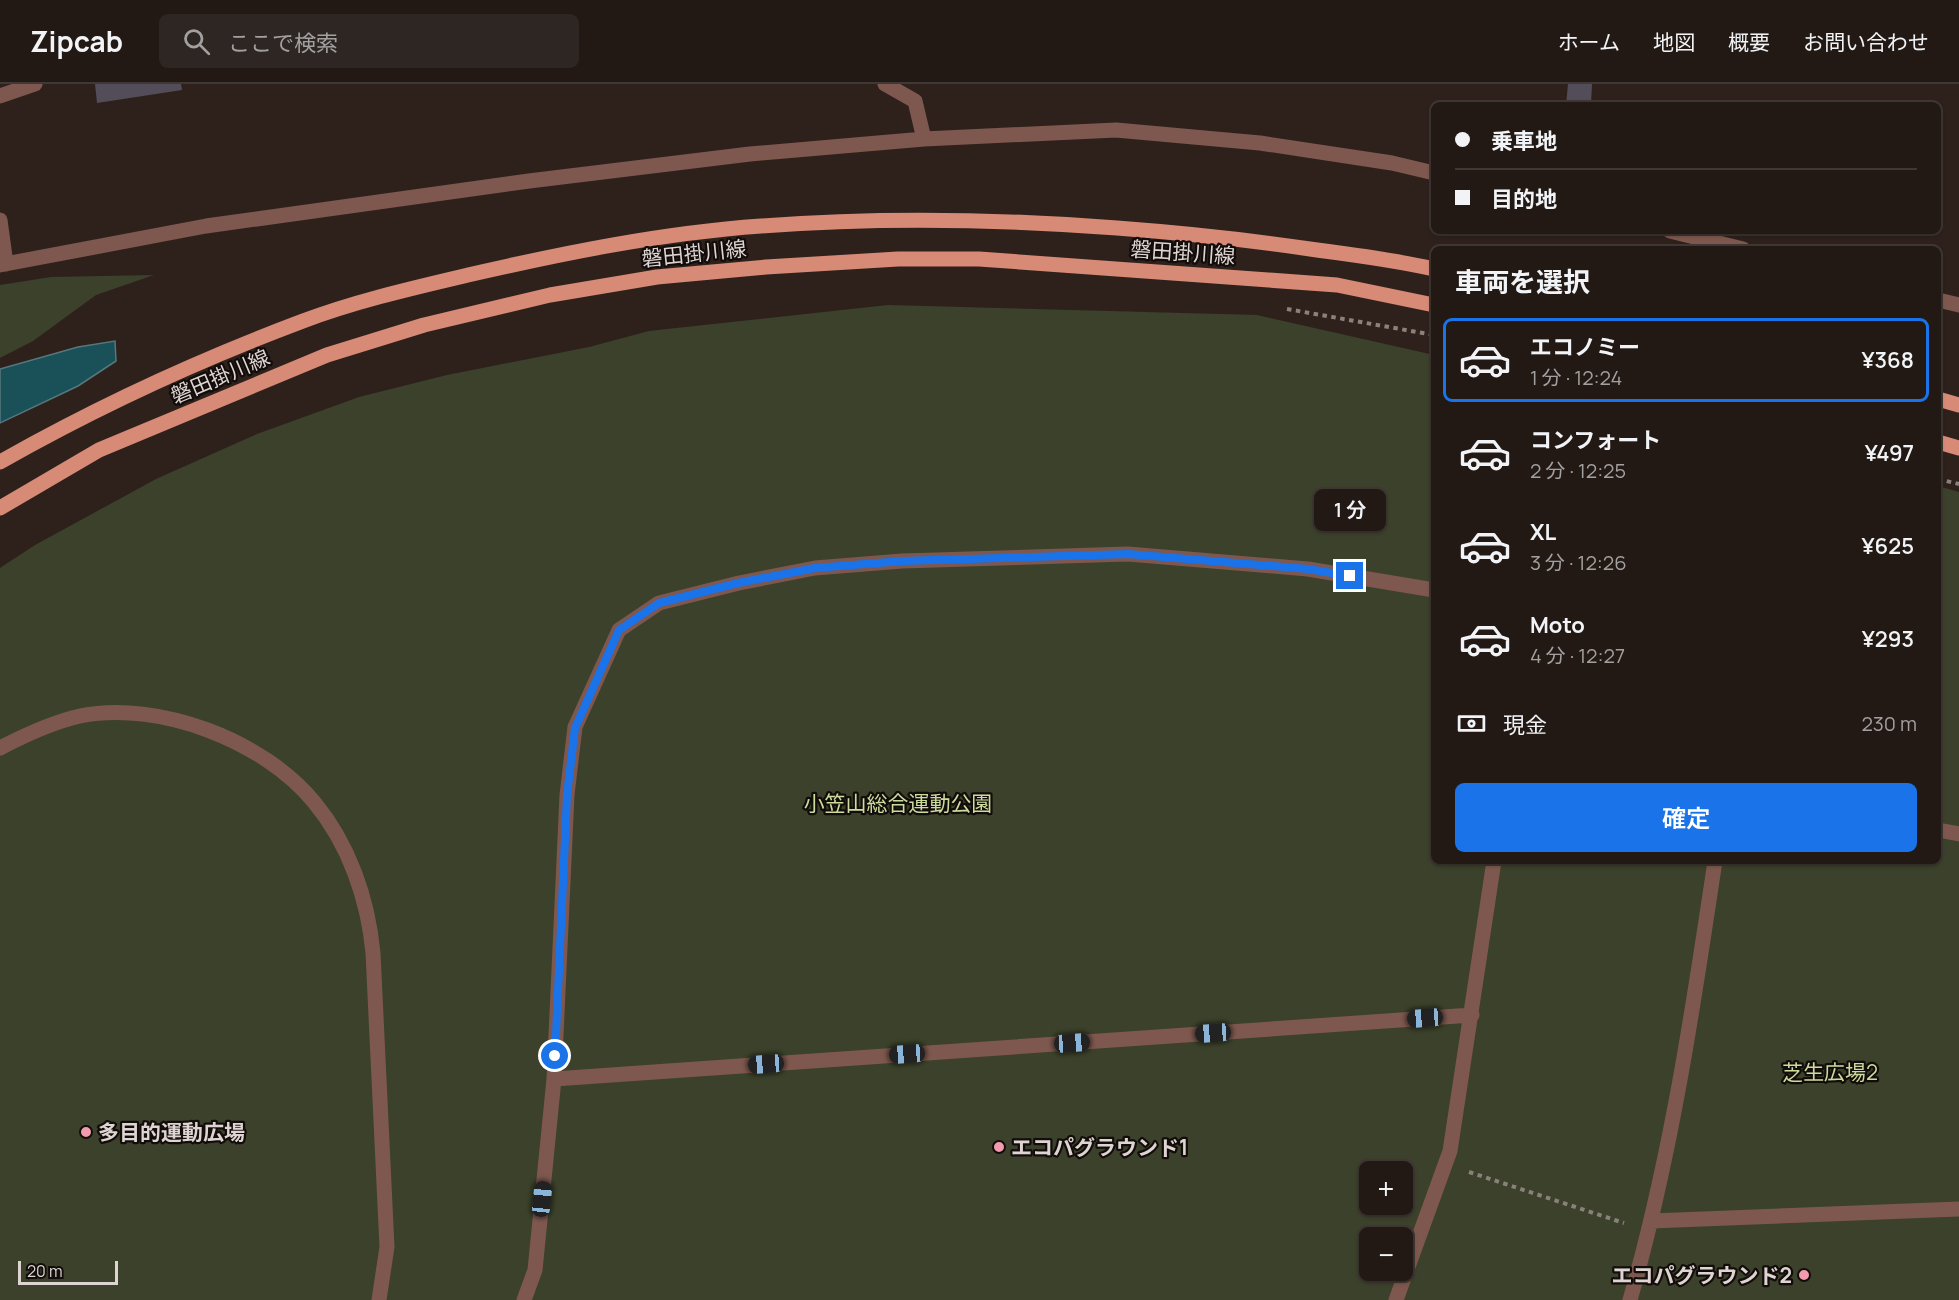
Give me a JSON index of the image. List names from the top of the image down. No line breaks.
{"streets":{"main road":["磐田掛川線"]},"parks":["小笠山総合運動公園","芝生広場2"],"places":["多目的運動広場","エコパグラウンド1","エコパグラウンド2"],"scale_bar":"20 m","page":{"header":"Zipcab","search":"ここで検索","nav":["ホーム","地図","概要","お問い合わせ"],"banner":["乗車地","目的地"],"heading":"車両を選択","list":[{"name":"エコノミー","note":"1 分 · 12:24","value":"¥368"},{"name":"コンフォート","note":"2 分 · 12:25","value":"¥497"},{"name":"XL","note":"3 分 · 12:26","value":"¥625"},{"name":"Moto","note":"4 分 · 12:27","value":"¥293"}],"bubble":"1 分","pay":["現金","230 m"],"buttons":"確定","map_buttons":["+","−"],"scale":"20 m"}}
